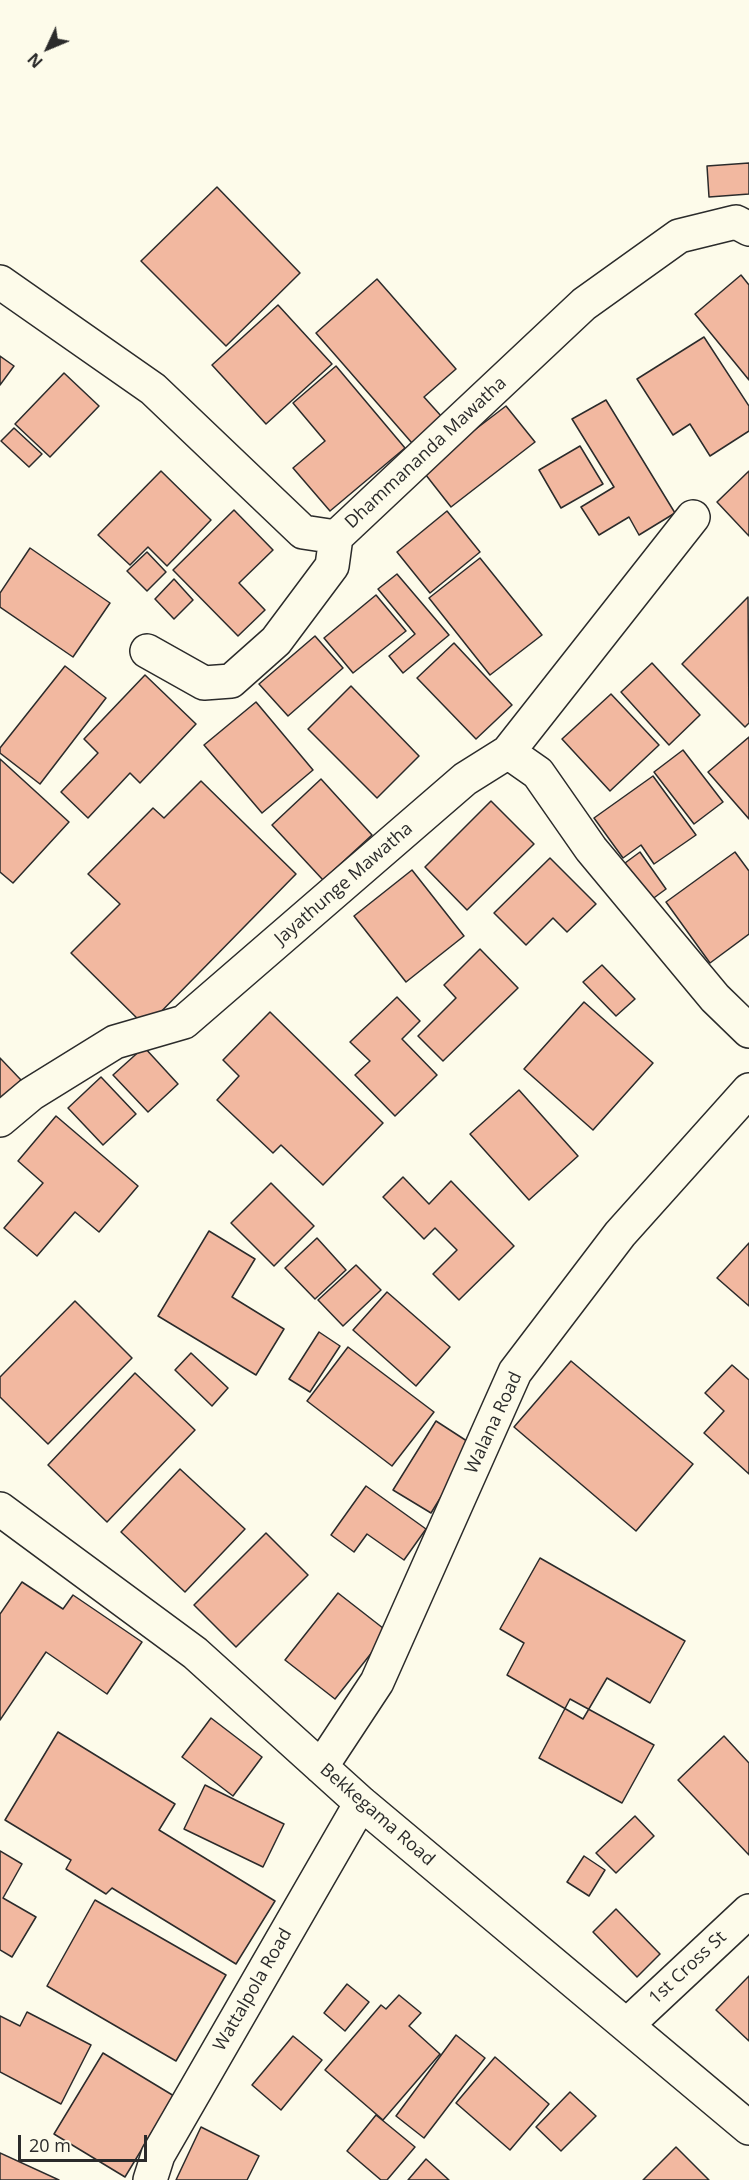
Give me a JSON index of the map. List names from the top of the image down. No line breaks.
{"streets":{"street":["Dhammananda Mawatha","Jayathunge Mawatha","Walana Road","Bekkegama Road","1st Cross St","Wattalpola Road"]},"crossings":[["Walana Road","Bekkegama Road"],["Bekkegama Road","1st Cross St"],["Bekkegama Road","Wattalpola Road"]],"scale_bar":"20 m","north":"bottom left"}
